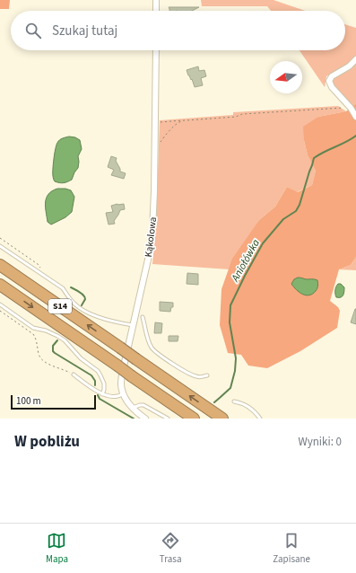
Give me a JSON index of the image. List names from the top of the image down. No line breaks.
{"streets":{"highway":["S14"],"street":["Kąkolowa"]},"water":["Aniołówka"],"scale_bar":"100 m","north":"left","page":{"search":"Szukaj tutaj","scale":"100 m","heading":["W pobliżu","Wyniki: 0"],"nav":["Mapa","Trasa","Zapisane"]}}
